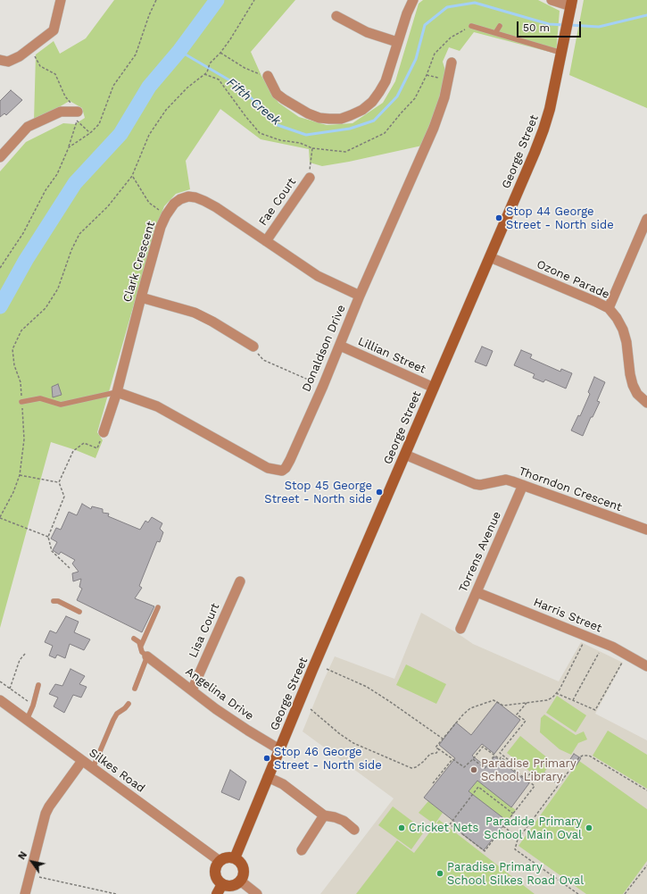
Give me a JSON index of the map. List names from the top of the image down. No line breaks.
{"streets":{"street":["George Street","Fae Court","Clark Crescent","Ozone Parade","Donaldson Drive","Lillian Street","Thorndon Crescent","Torrens Avenue","Harris Street","Lisa Court","Angelina Drive","Silkes Road"]},"crossings":[["George Street","Ozone Parade"],["George Street","Lillian Street"],["George Street","Thorndon Crescent"],["George Street","Angelina Drive"],["George Street","Silkes Road"],["Fae Court","Clark Crescent"],["Clark Crescent","Donaldson Drive"],["Donaldson Drive","Lillian Street"],["Thorndon Crescent","Torrens Avenue"],["Torrens Avenue","Harris Street"],["Lisa Court","Angelina Drive"]],"water":["Fifth Creek"],"places":["Stop 44 George Street - North side","Stop 45 George Street - North side","Stop 46 George Street - North side","Paradise Primary School Library","Cricket Nets","Paradide Primary School Main Oval","Paradise Primary School Silkes Road Oval"],"scale_bar":"50 m","north":"top left"}
